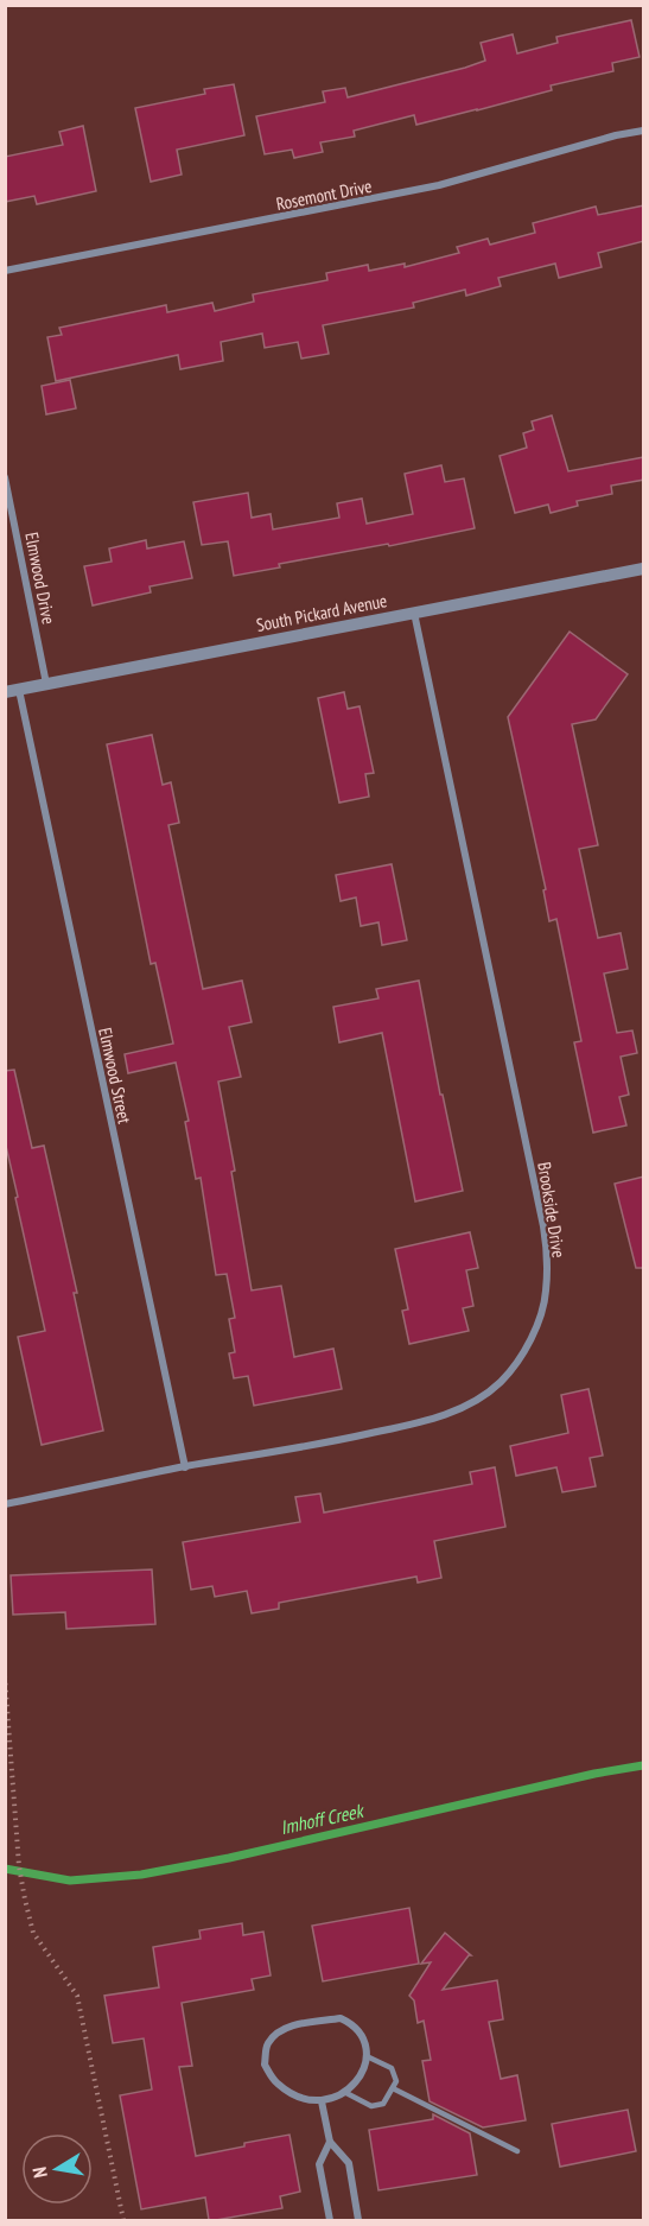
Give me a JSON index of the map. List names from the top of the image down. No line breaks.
{"streets":{"street":["Rosemont Drive","Elmwood Drive","South Pickard Avenue","Elmwood Street","Brookside Drive"]},"crossings":[["Elmwood Drive","South Pickard Avenue"],["South Pickard Avenue","Elmwood Street"],["South Pickard Avenue","Brookside Drive"],["Elmwood Street","Brookside Drive"]],"water":["Imhoff Creek"],"north":"left"}
